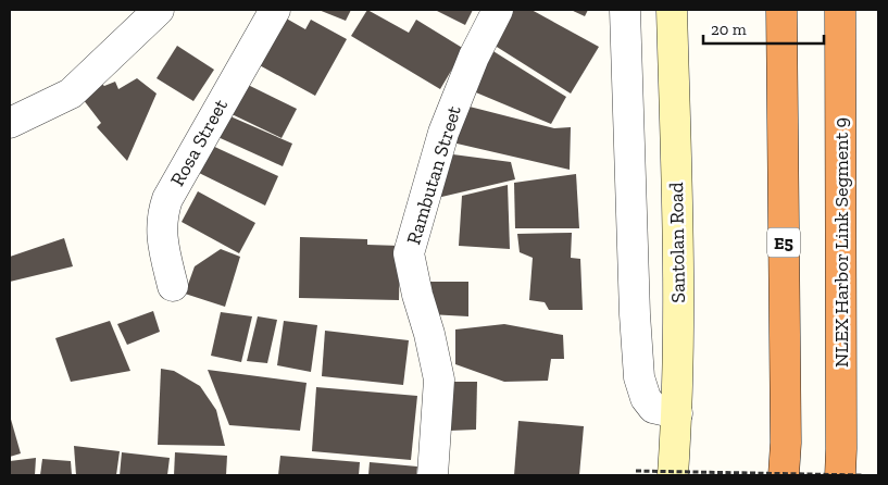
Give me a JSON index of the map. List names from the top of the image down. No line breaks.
{"streets":{"highway":["E5","NLEX Harbor Link Segment 9"],"street":["Rosa Street","Rambutan Street","Santolan Road"]},"scale_bar":"20 m"}
